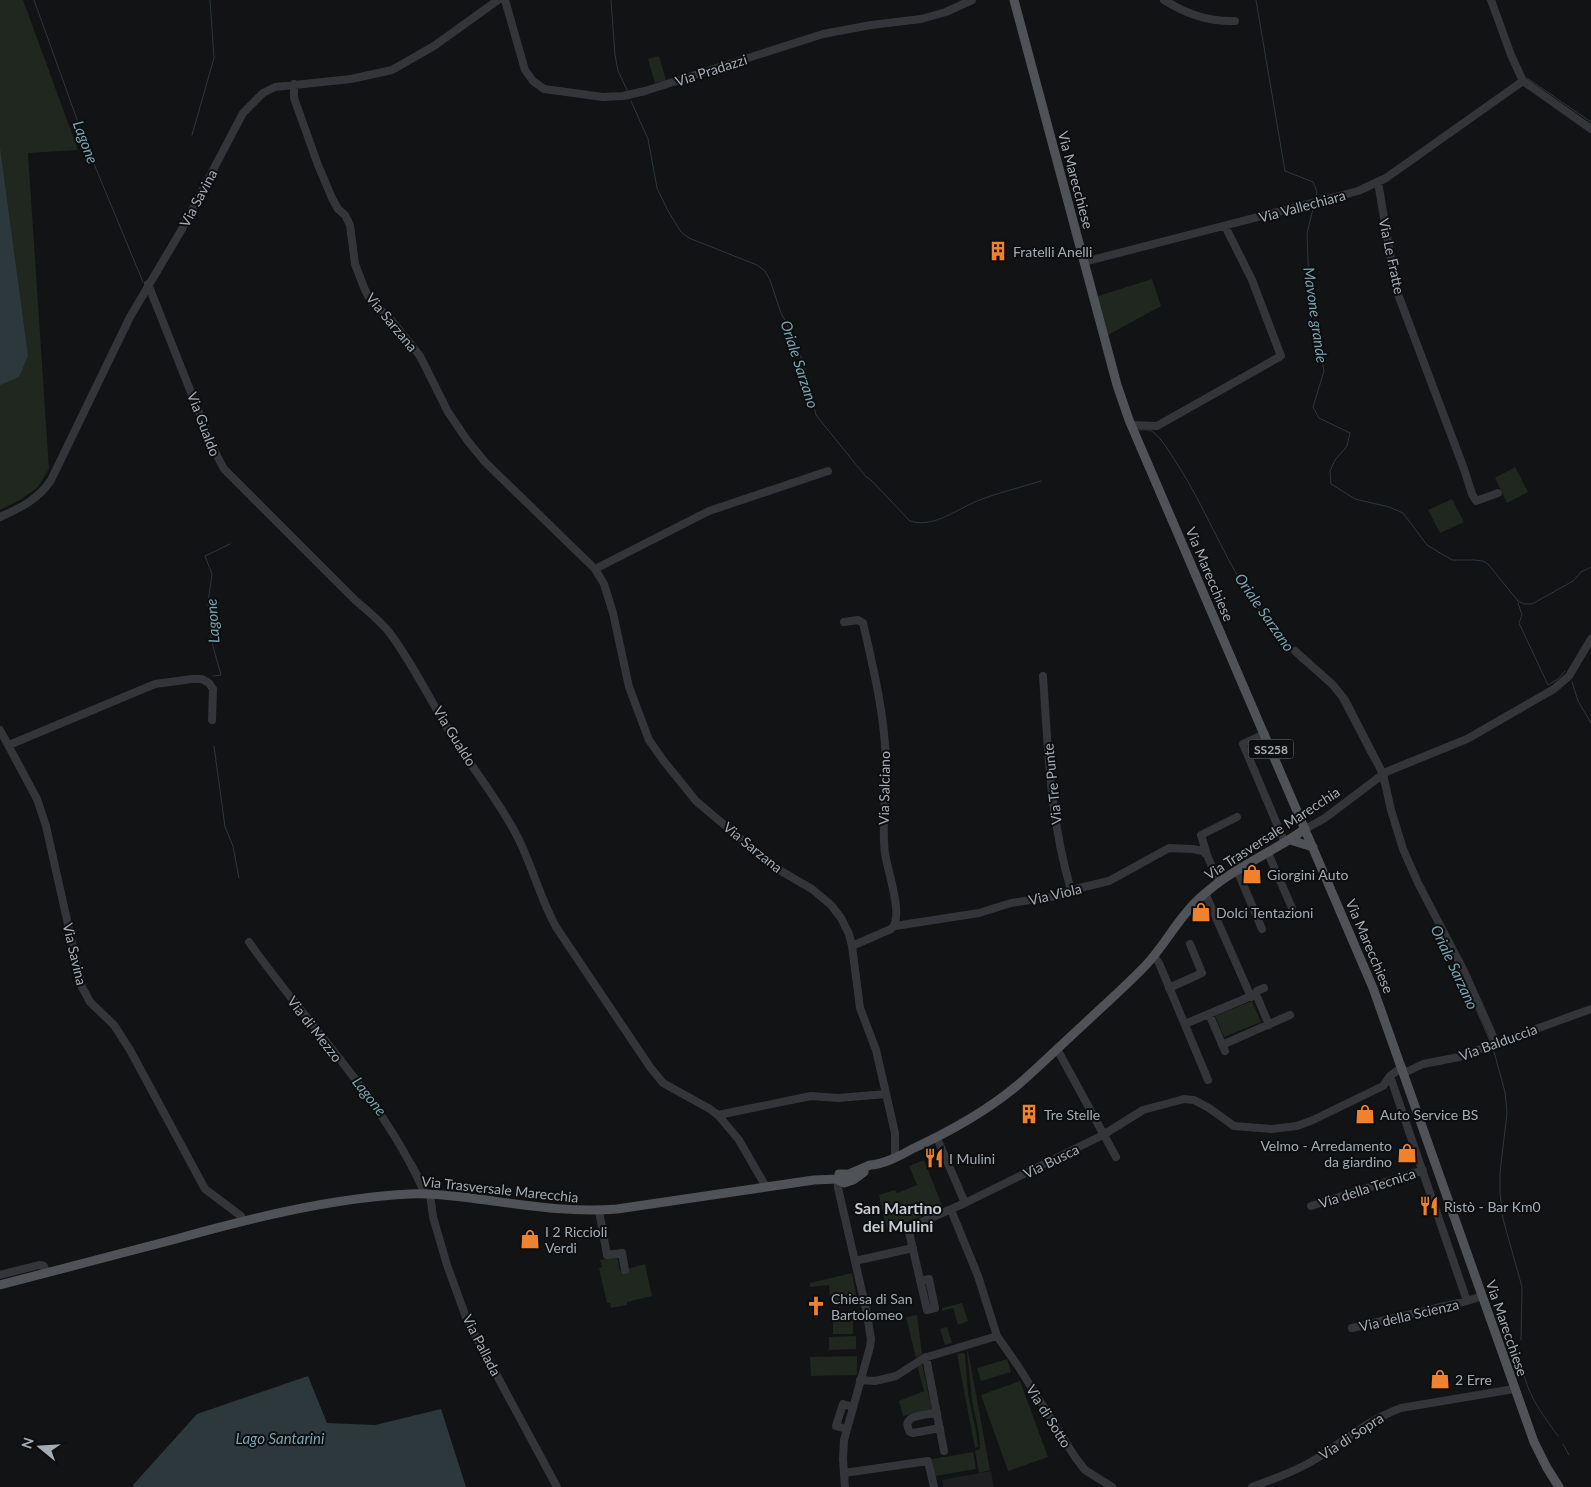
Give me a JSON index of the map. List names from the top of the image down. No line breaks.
{"streets":{"main road":["Via Marecchiese","SS258","Via Trasversale Marecchia"],"street":["Via Pradazzi","Via Savina","Via Vallechiara","Via Le Fratte","Via Sarzana","Via Gualdo","Via Tre Punte","Via Salciano","Via Viola","Via di Mezzo","Via Balduccia","Via Busca","Via della Tecnica","Via della Scienza","Via Pallada","Via di Sotto","Via di Sopra"]},"crossings":[["Via Marecchiese","Via Vallechiara"],["Via Marecchiese","Via Trasversale Marecchia"],["Via Marecchiese","Via Balduccia"],["Via Marecchiese","Via Busca"],["Via Marecchiese","Via della Scienza"],["Via Marecchiese","Via di Sopra"],["Via Savina","Via Sarzana"],["Via Savina","Via Gualdo"],["Via Savina","Via Trasversale Marecchia"],["Via Vallechiara","Via Le Fratte"],["Via Sarzana","Via Trasversale Marecchia"],["Via Gualdo","Via Trasversale Marecchia"],["Via Tre Punte","Via Viola"],["Via Salciano","Via Viola"],["Via Trasversale Marecchia","Via di Mezzo"],["Via Trasversale Marecchia","Via Pallada"],["Via di Mezzo","Via Pallada"],["Via Balduccia","Via Busca"],["Via Busca","Via della Scienza"],["Via della Tecnica","Via della Scienza"]],"districts":["San Martino dei Mulini"],"water":["Lagone","Mavone grande","Oriale Sarzano","Lago Santarini"],"places":{"building":["Fratelli Anelli","Tre Stelle"],"shop":["Giorgini Auto","Dolci Tentazioni","Auto Service BS","Velmo - Arredamento da giardino","I 2 Riccioli Verdi","2 Erre"],"restaurant":["I Mulini","Ristò - Bar Km0"],"church":["Chiesa di San Bartolomeo"]},"north":"left"}
